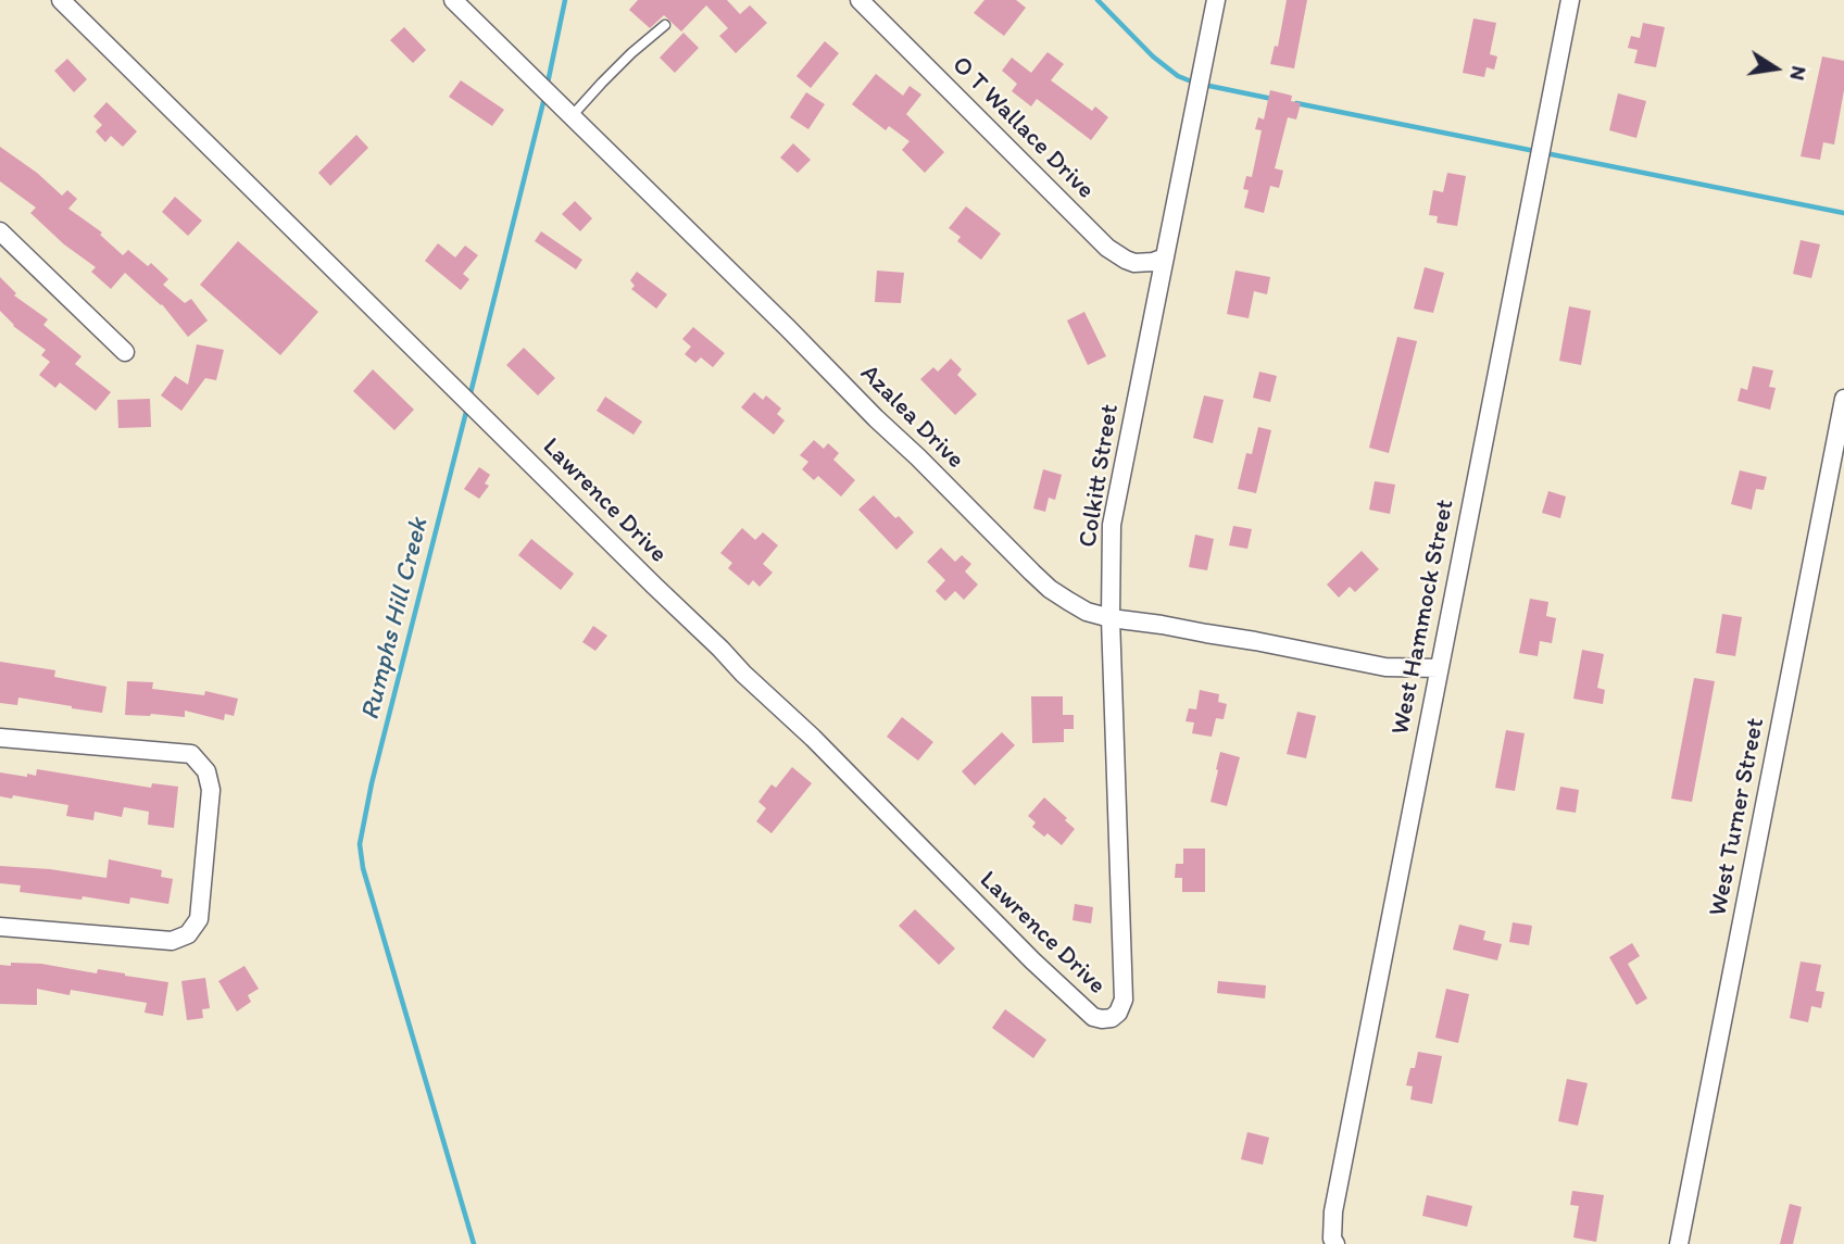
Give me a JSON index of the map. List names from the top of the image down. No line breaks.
{"streets":{"street":["O T Wallace Drive","Azalea Drive","Colkitt Street","Lawrence Drive","West Hammock Street","West Turner Street"]},"crossings":[["O T Wallace Drive","Colkitt Street"],["Azalea Drive","Colkitt Street"],["Azalea Drive","West Hammock Street"],["Colkitt Street","Lawrence Drive"]],"water":["Rumphs Hill Creek"],"north":"right"}
